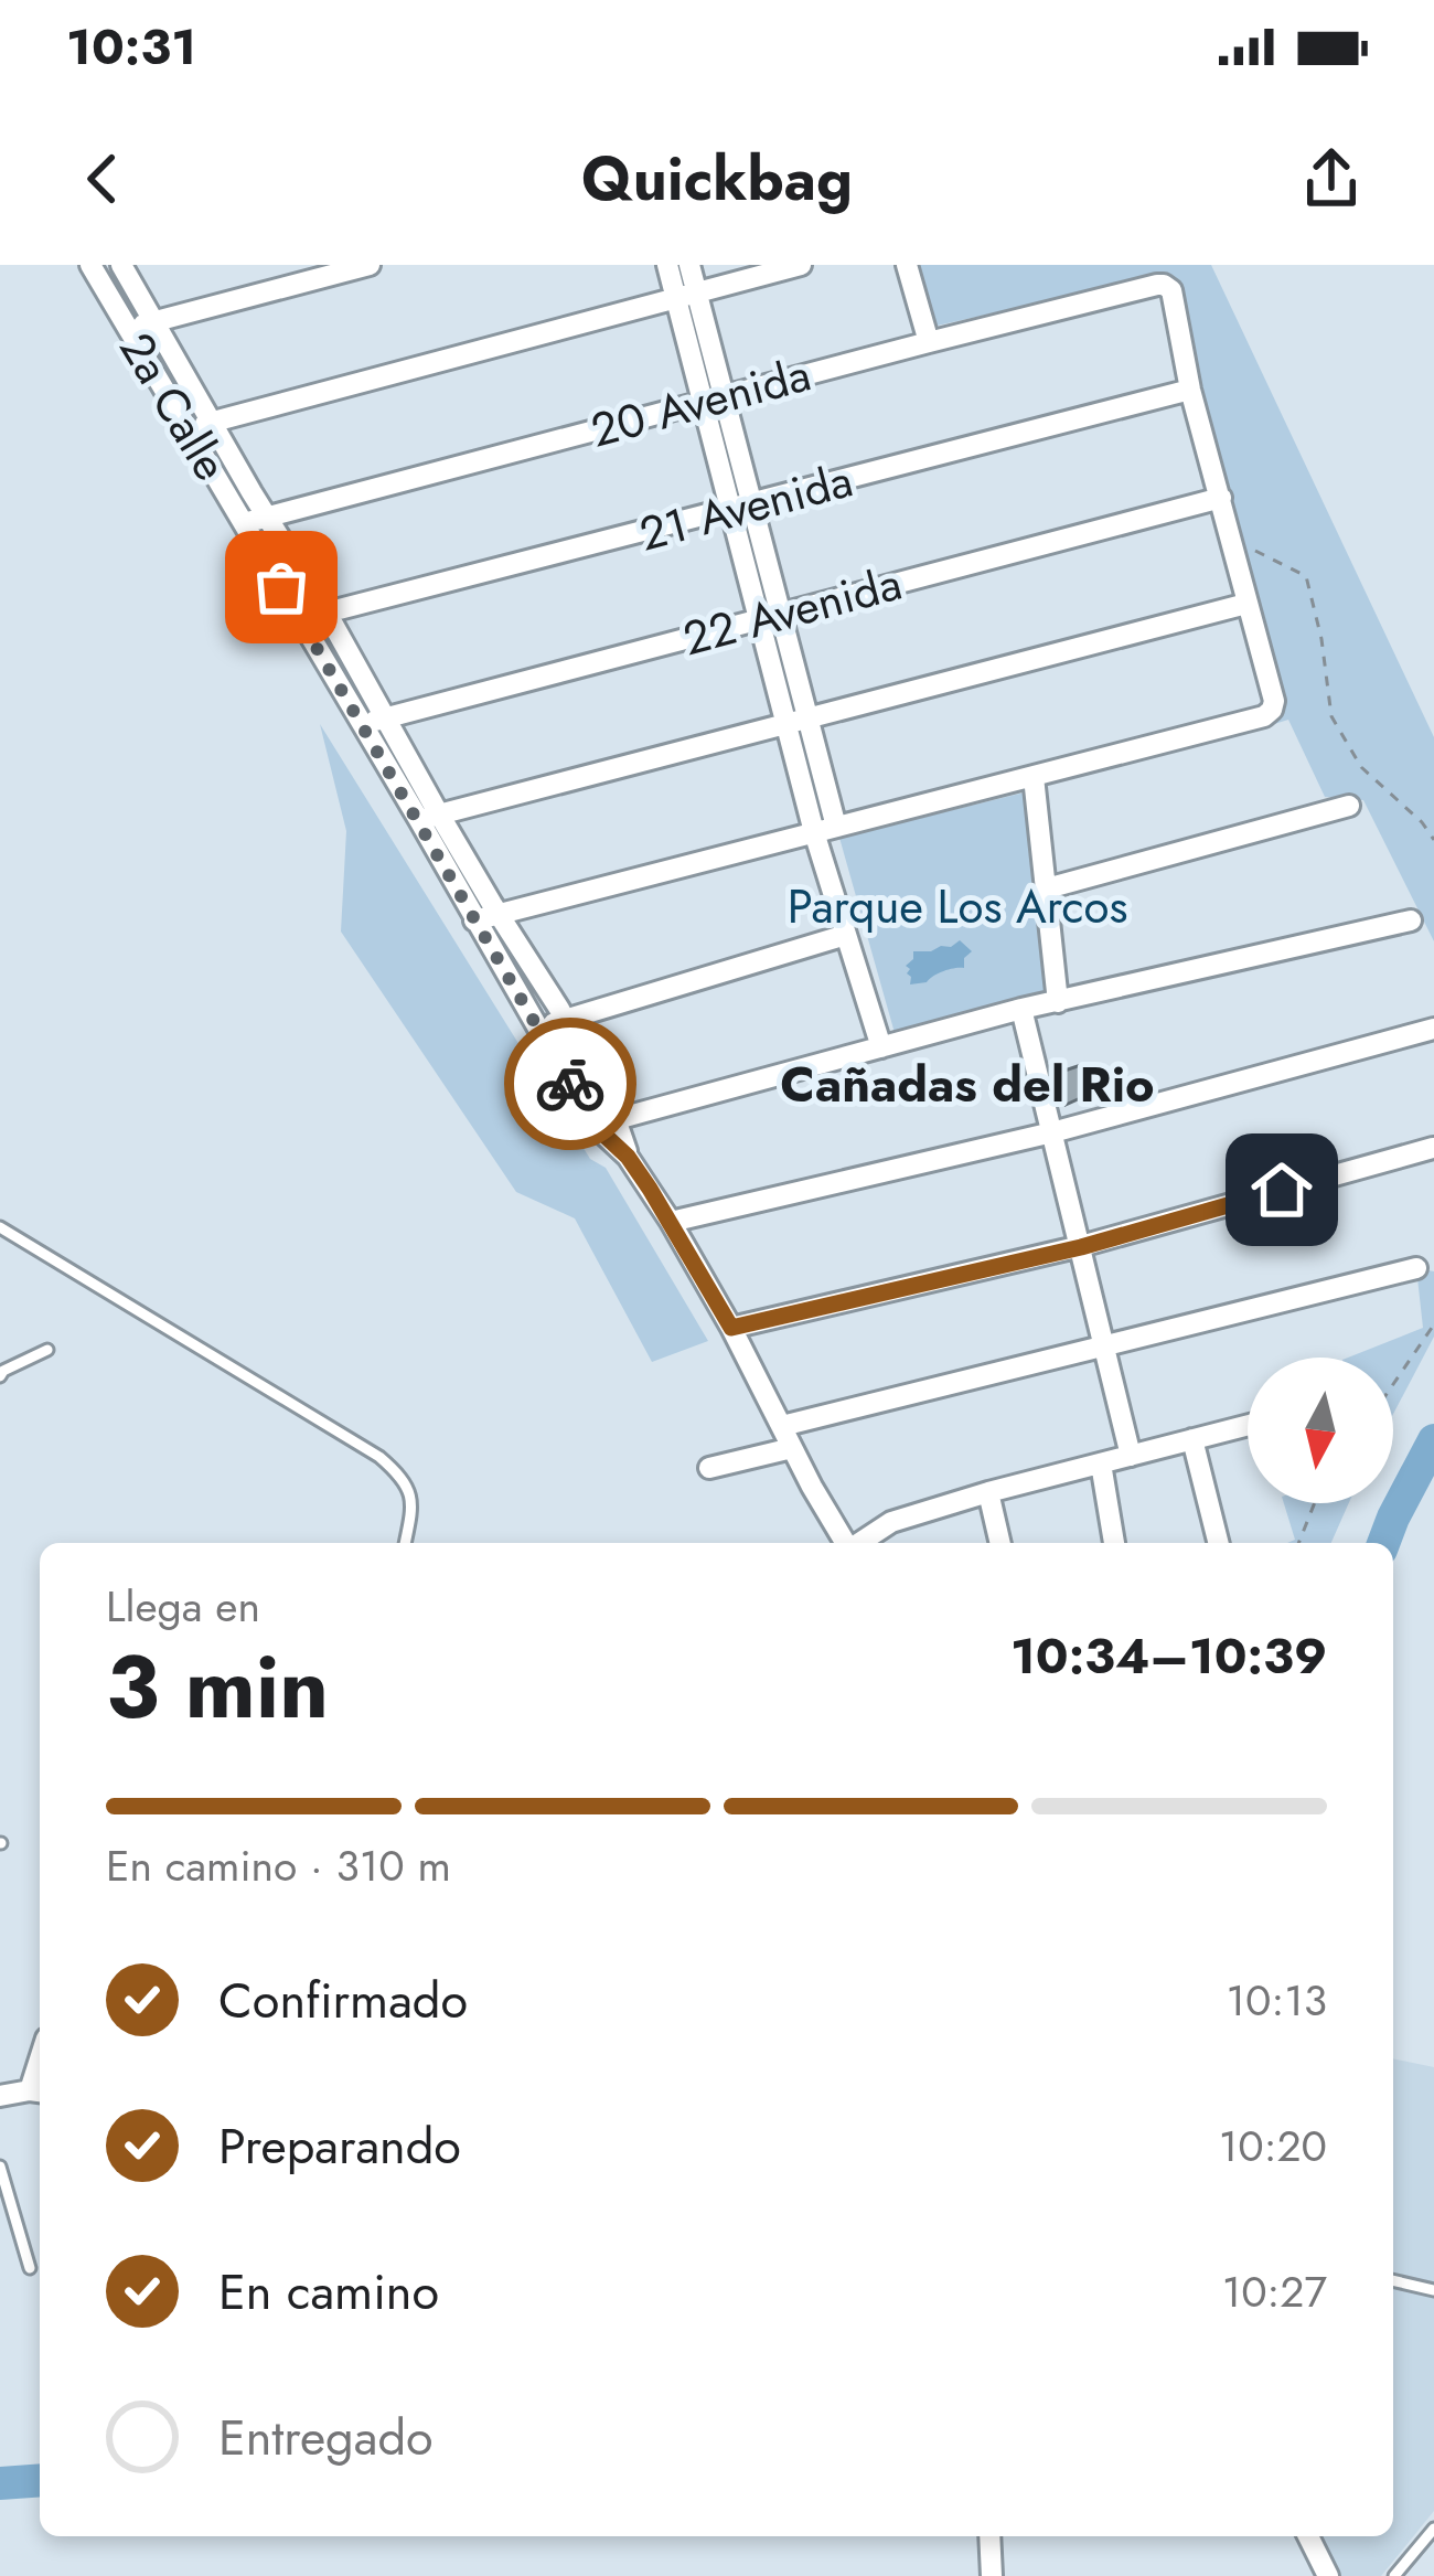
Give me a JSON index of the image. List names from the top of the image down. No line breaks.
{"streets":{"street":["20 Avenida","2a Calle","21 Avenida","22 Avenida"]},"crossings":[["20 Avenida","2a Calle"],["20 Avenida","21 Avenida"],["2a Calle","21 Avenida"],["2a Calle","22 Avenida"]],"districts":["Cañadas del Rio"],"parks":["Parque Los Arcos"],"north":"bottom","page":{"status":"10:31","header":"Quickbag","heading":["3 min","Llega en","10:34–10:39"],"bar":"En camino · 310 m","list":[["Confirmado","10:13"],["Preparando","10:20"],["En camino","10:27"],"Entregado"]}}
